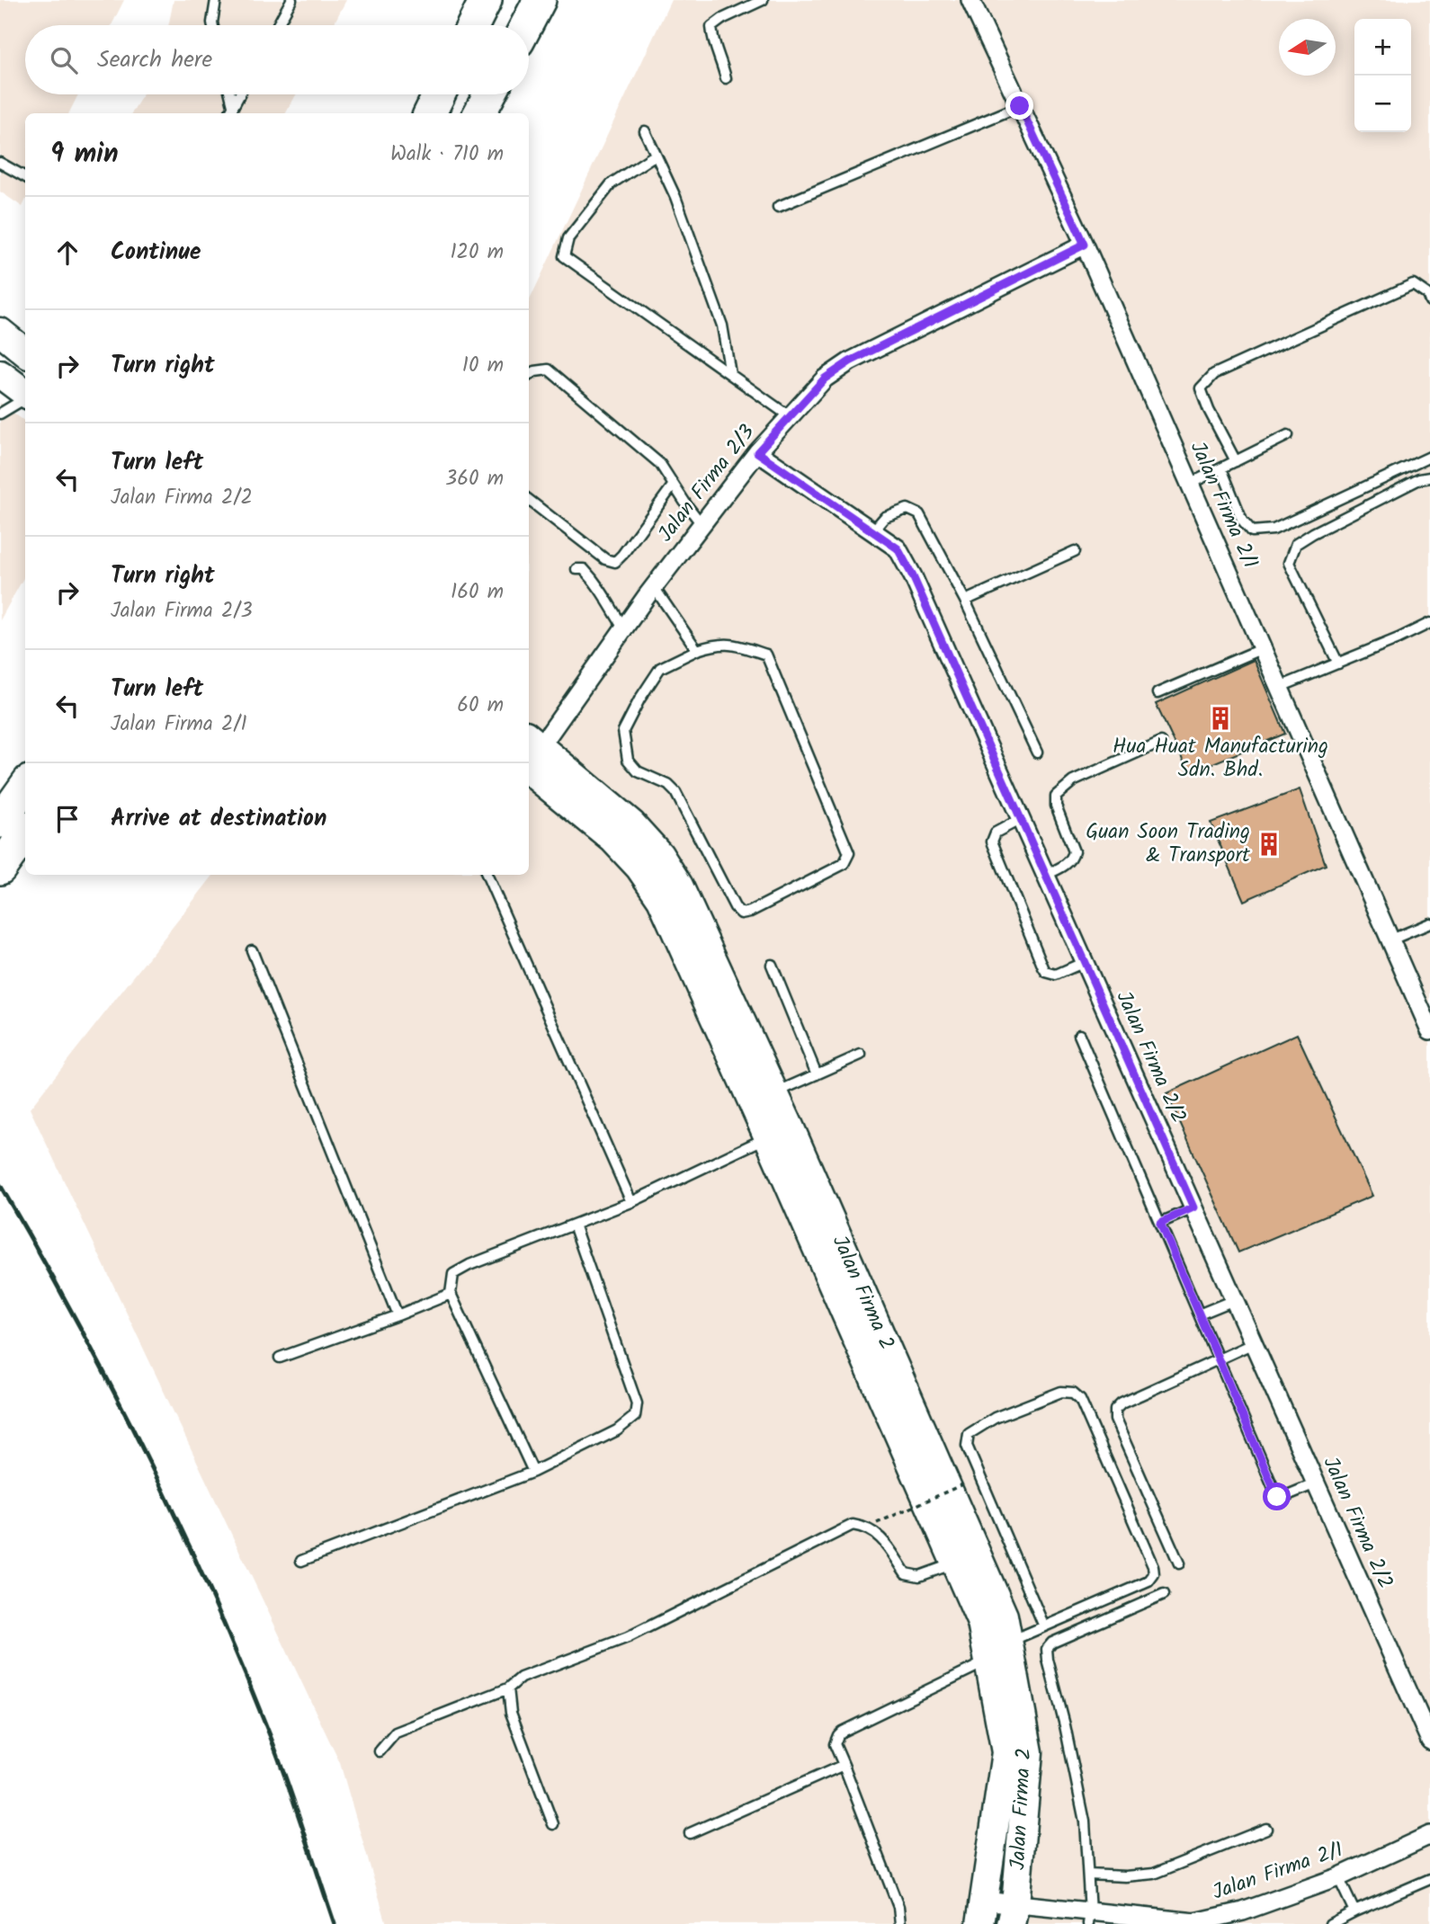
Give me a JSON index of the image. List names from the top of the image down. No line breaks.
{"streets":{"main road":["Jalan Firma 2"],"street":["Jalan Firma 2/3","Jalan Firma 2/1","Jalan Firma 2/2"]},"crossings":[["Jalan Firma 2/3","Jalan Firma 2/1"],["Jalan Firma 2/3","Jalan Firma 2/2"],["Jalan Firma 2/3","Jalan Firma 2"],["Jalan Firma 2/1","Jalan Firma 2"]],"places":{"building":["Hua Huat Manufacturing Sdn. Bhd.","Guan Soon Trading & Transport"]},"north":"left","page":{"map_buttons":["+","−"],"search":"Search here","heading":["9 min","Walk · 710 m"],"list":[["Continue","120 m"],["Turn right","10 m"],["Turn left","Jalan Firma 2/2","360 m"],["Turn right","Jalan Firma 2/3","160 m"],["Turn left","Jalan Firma 2/1","60 m"],"Arrive at destination"]}}
